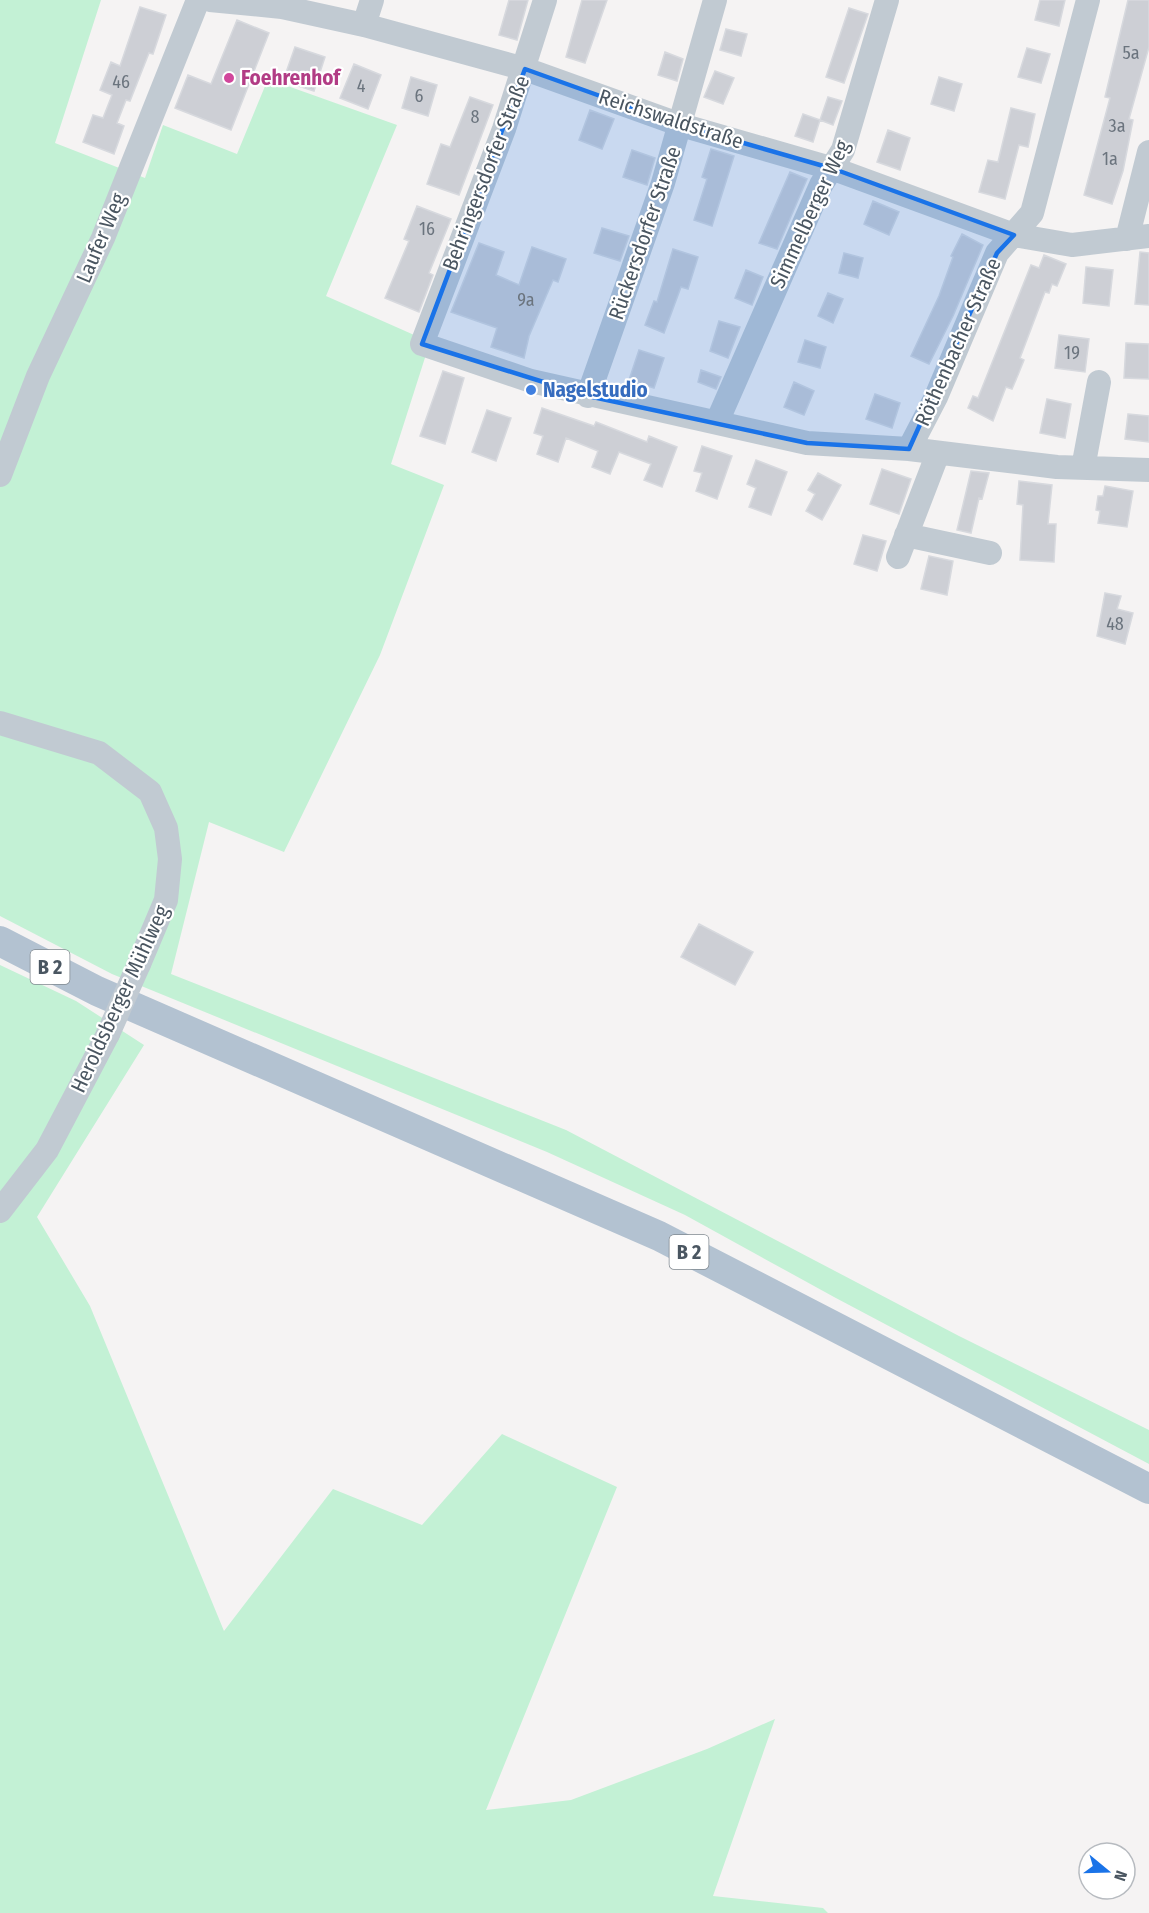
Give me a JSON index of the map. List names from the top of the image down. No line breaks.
{"streets":{"main road":["B 2"],"street":["Reichswaldstraße","Behringersdorfer Straße","Simmelberger Weg","Rückersdorfer Straße","Laufer Weg","Röthenbacher Straße","Heroldsberger Mühlweg"]},"crossings":[["Reichswaldstraße","Behringersdorfer Straße"],["Reichswaldstraße","Simmelberger Weg"],["Reichswaldstraße","Rückersdorfer Straße"],["Reichswaldstraße","Röthenbacher Straße"],["Behringersdorfer Straße","Rückersdorfer Straße"]],"places":["Foehrenhof","Nagelstudio"],"house_numbers":["5a","46","4","6","8","3a","1a","16","9a","19","48"],"north":"right"}
